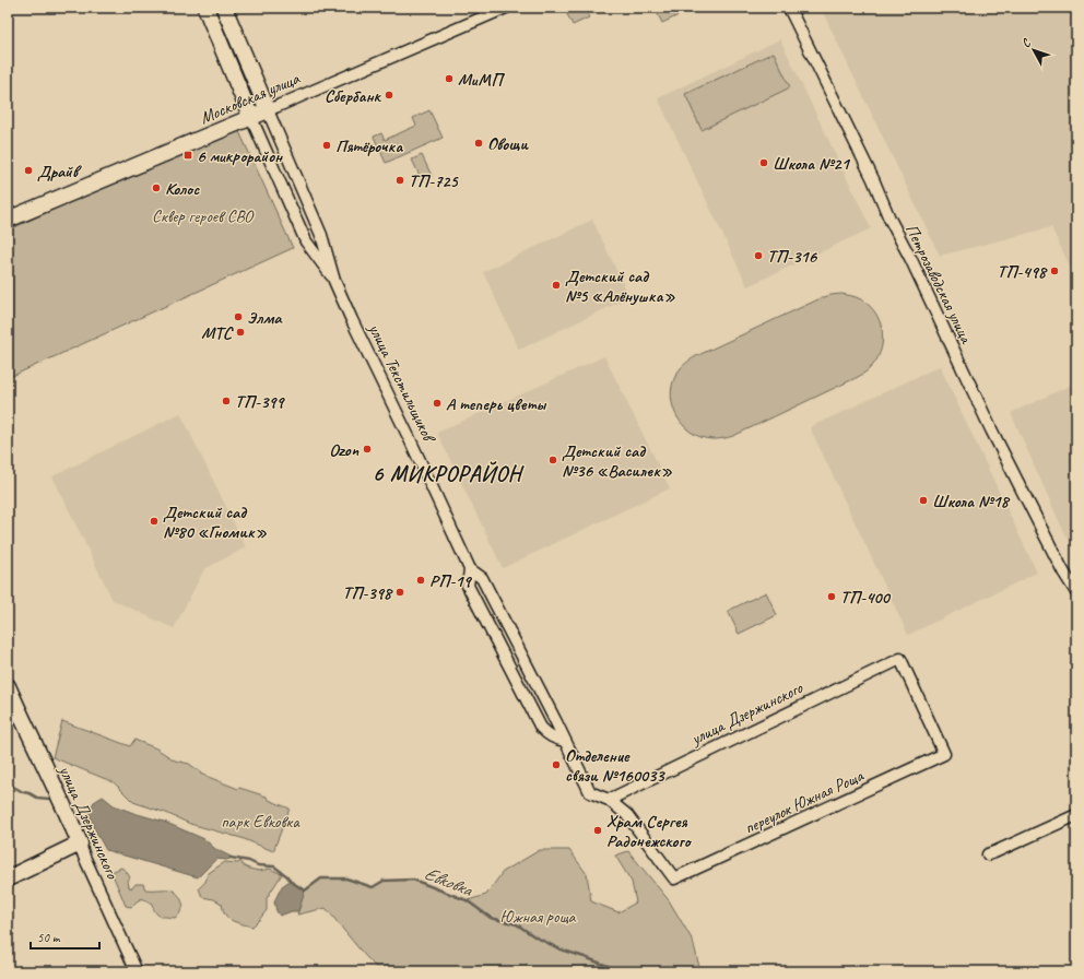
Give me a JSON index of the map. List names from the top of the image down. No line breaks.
{"streets":{"street":["Московская улица","Петрозаводская улица","улица Текстильщиков","улица Дзержинского","переулок Южная Роща"]},"crossings":[["Московская улица","улица Текстильщиков"],["улица Текстильщиков","улица Дзержинского"],["улица Текстильщиков","переулок Южная Роща"],["улица Дзержинского","переулок Южная Роща"]],"districts":["6 МИКРОРАЙОН"],"water":["Евковка"],"parks":["Сквер героев СВО","парк Евковка","Южная роща"],"places":{"other":["МиМП","Сбербанк","Овощи","Пятёрочка","Школа №21","Драйв","ТП-725","Колос","ТП-316","ТП-498","Детский сад №5 «Алёнушка»","Элма","МТС","ТП-399","А теперь цветы","Ozon","Детский сад №36 «Василек»","Школа №18","Детский сад №80 «Гномик»","РП-19","ТП-398","ТП-400","Отделение связи №160033","Храм Сергея Радонежского"],"transit":["6 микрорайон"]},"scale_bar":"50 m","north":"top left"}
